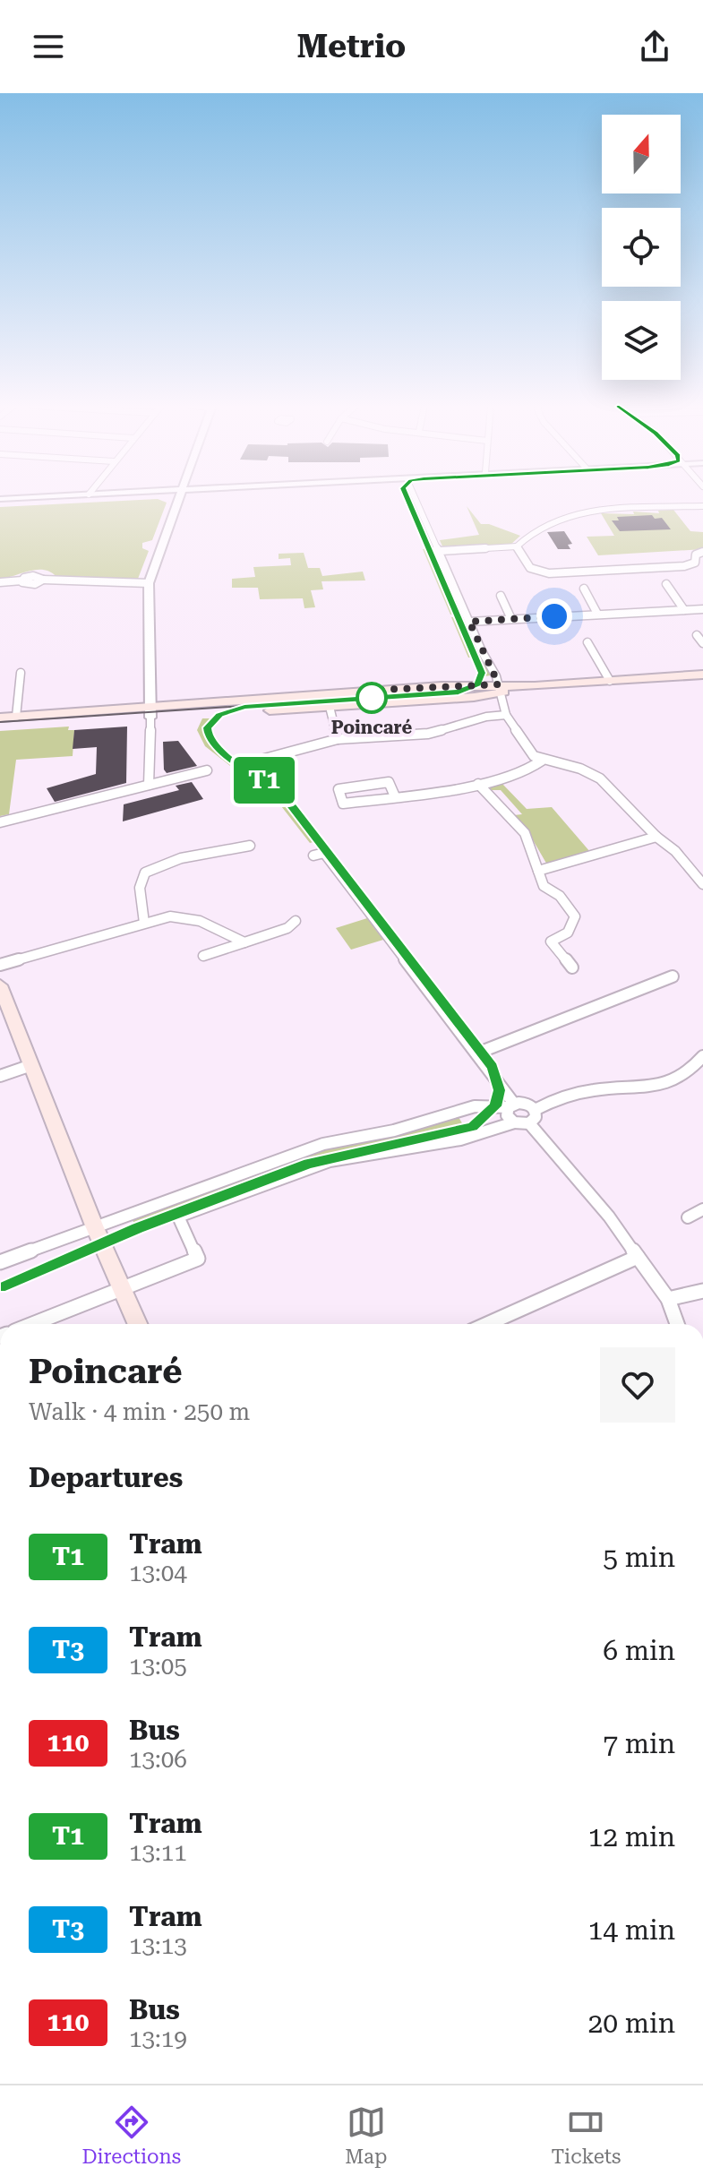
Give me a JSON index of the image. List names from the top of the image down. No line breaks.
{"places":["Poincaré"],"lines":["tram line T1"],"north":"top","page":{"header":"Metrio","on_map":"T1","heading":[["Poincaré","Walk · 4 min · 250 m"],"Departures"],"list":[{"mark":"T1","name":"Tram","note":"13:04","value":"5 min"},{"mark":"T3","name":"Tram","note":"13:05","value":"6 min"},{"mark":"110","name":"Bus","note":"13:06","value":"7 min"},{"mark":"T1","name":"Tram","note":"13:11","value":"12 min"},{"mark":"T3","name":"Tram","note":"13:13","value":"14 min"},{"mark":"110","name":"Bus","note":"13:19","value":"20 min"}],"tabs":["Directions","Map","Tickets"]}}
